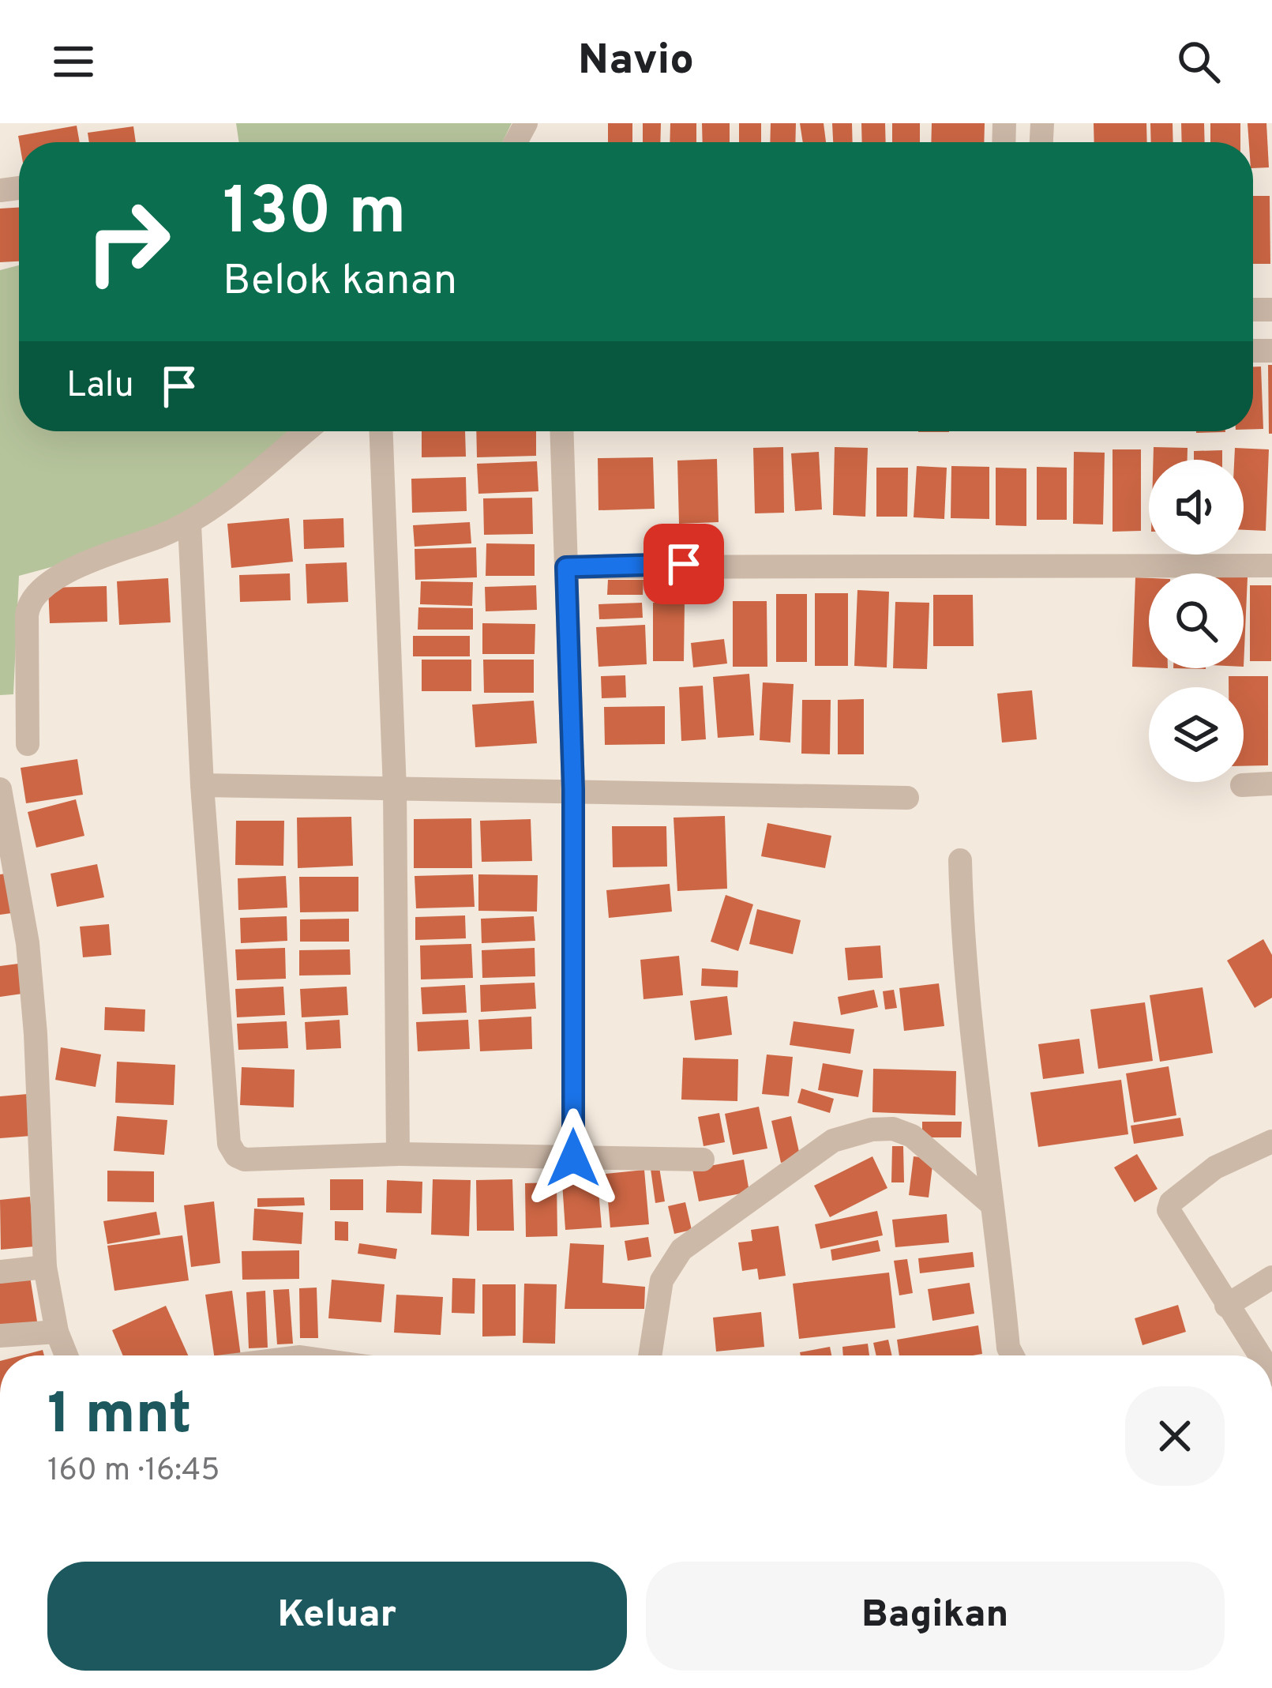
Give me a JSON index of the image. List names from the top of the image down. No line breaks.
{"page":{"header":"Navio","turn":["130 m","Belok kanan"],"then":"Lalu","heading":["1 mnt","160 m · 16:45"],"buttons":["Keluar","Bagikan"]}}
